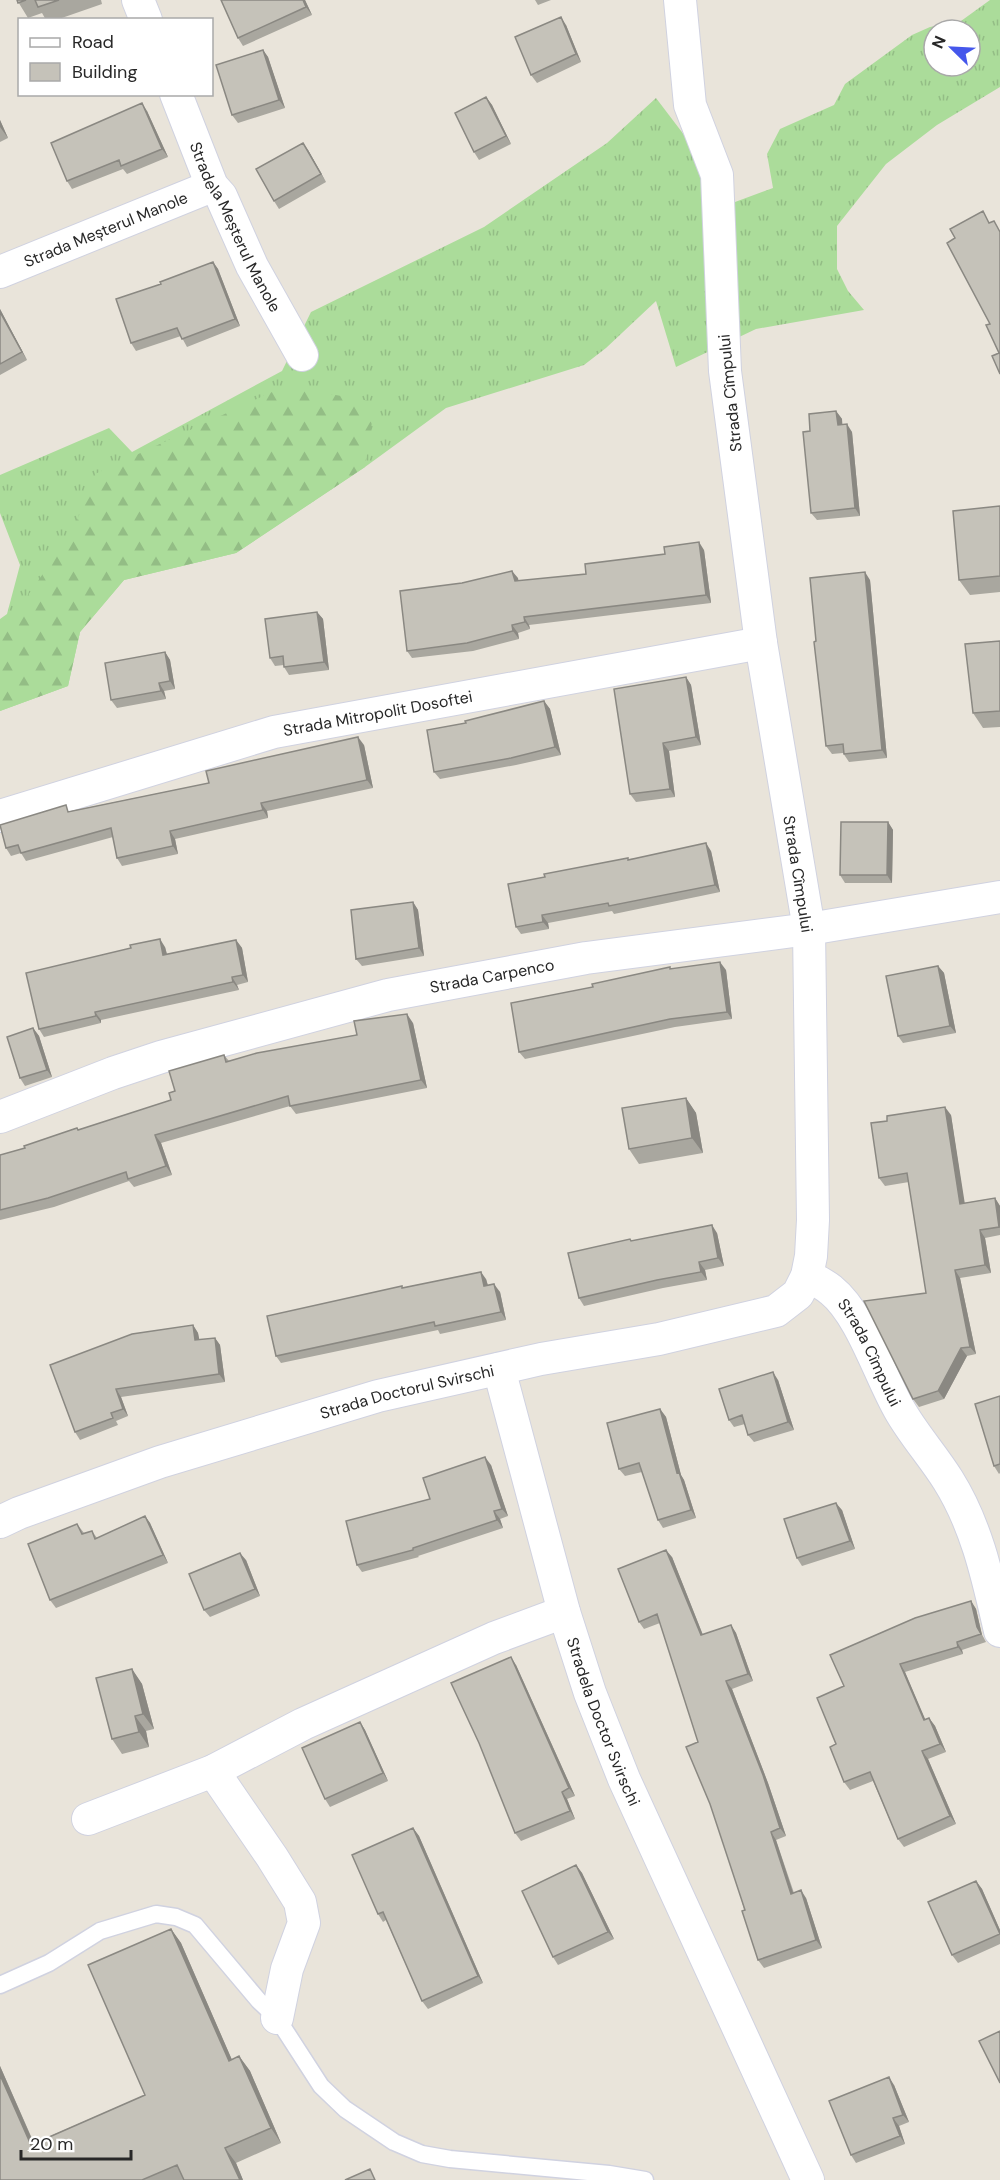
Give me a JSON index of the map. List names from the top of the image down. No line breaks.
{"streets":{"street":["Stradela Meșterul Manole","Strada Meșterul Manole","Strada Cîmpului","Strada Mitropolit Dosoftei","Strada Carpenco","Strada Doctorul Svirschi","Stradela Doctor Svirschi"]},"crossings":[["Stradela Meșterul Manole","Strada Meșterul Manole"],["Strada Cîmpului","Strada Mitropolit Dosoftei"],["Strada Cîmpului","Strada Carpenco"],["Strada Cîmpului","Strada Doctorul Svirschi"],["Strada Doctorul Svirschi","Stradela Doctor Svirschi"]],"legend":["Road","Building"],"scale_bar":"20 m","north":"top left"}
